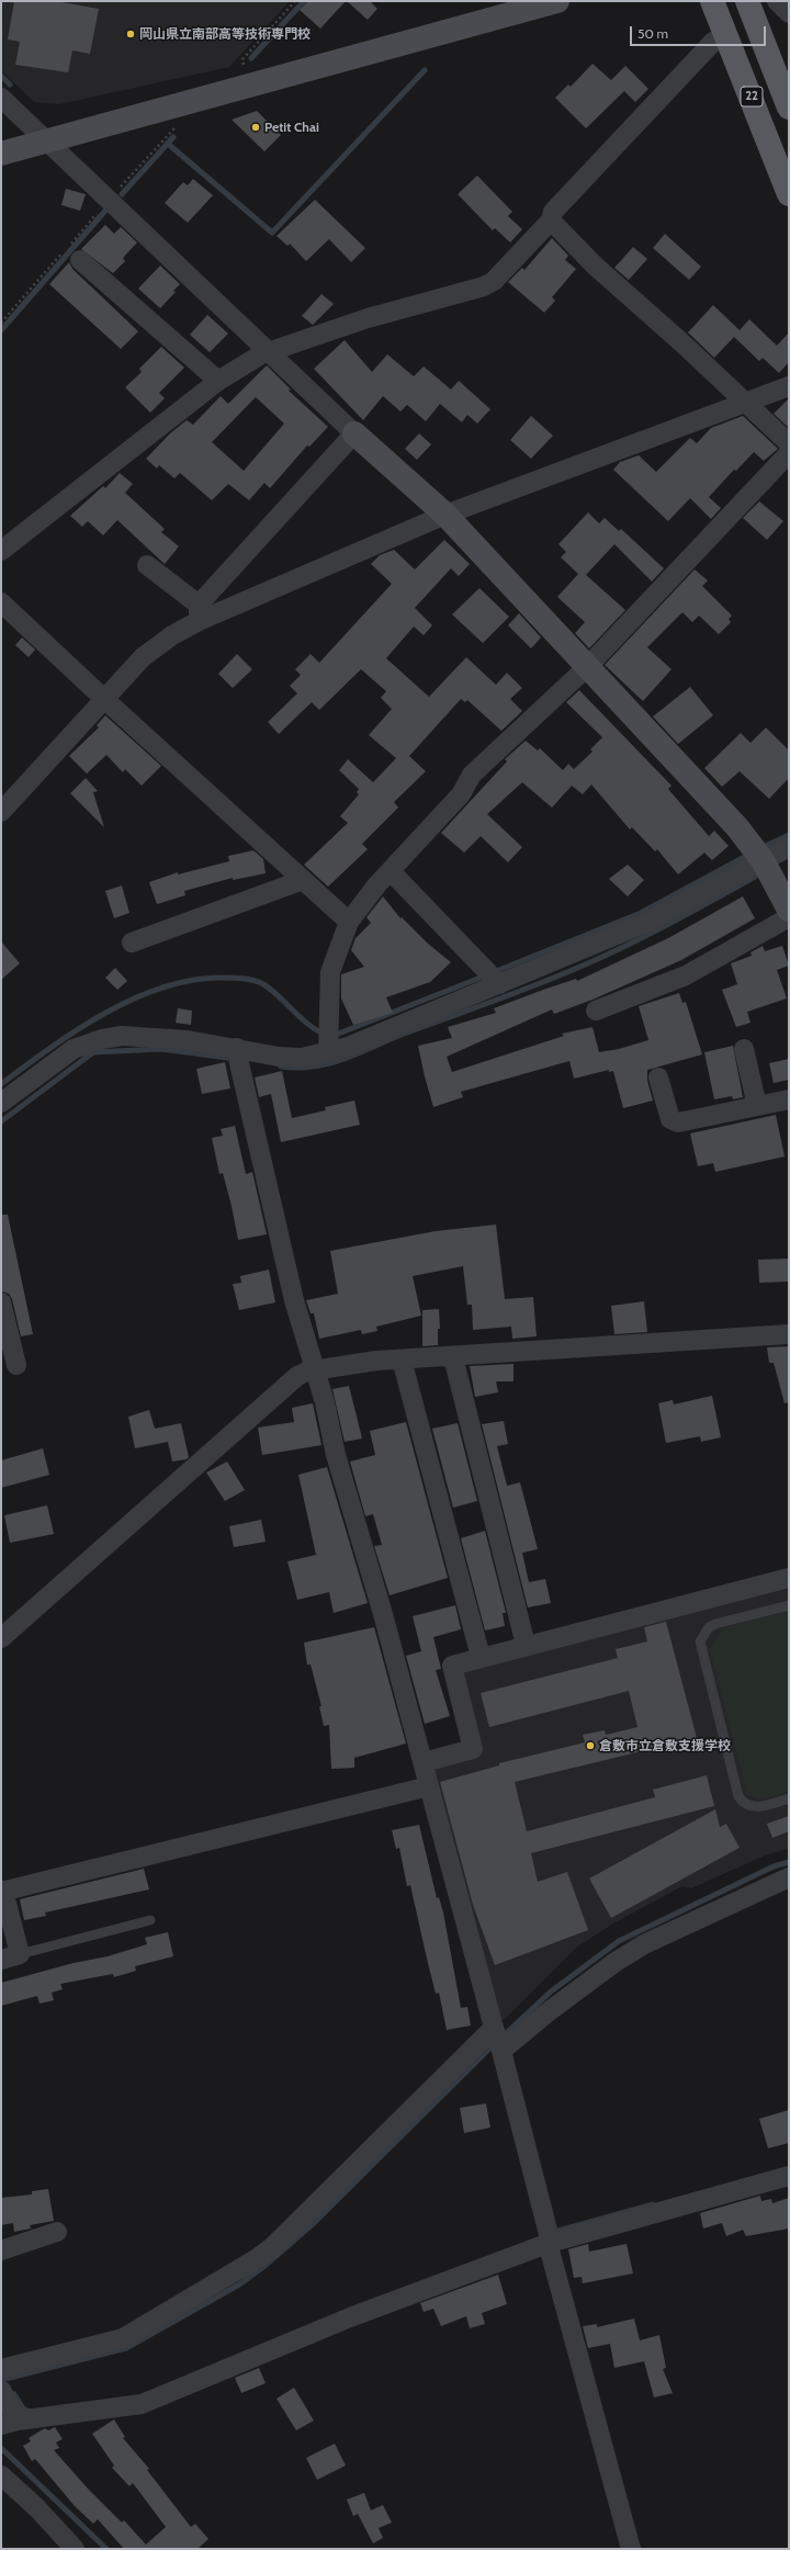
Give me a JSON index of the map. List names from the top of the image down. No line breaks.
{"streets":{"main road":["22"]},"places":["岡山県立南部高等技術専門校","Petit Chai","倉敷市立倉敷支援学校"],"scale_bar":"50 m"}
